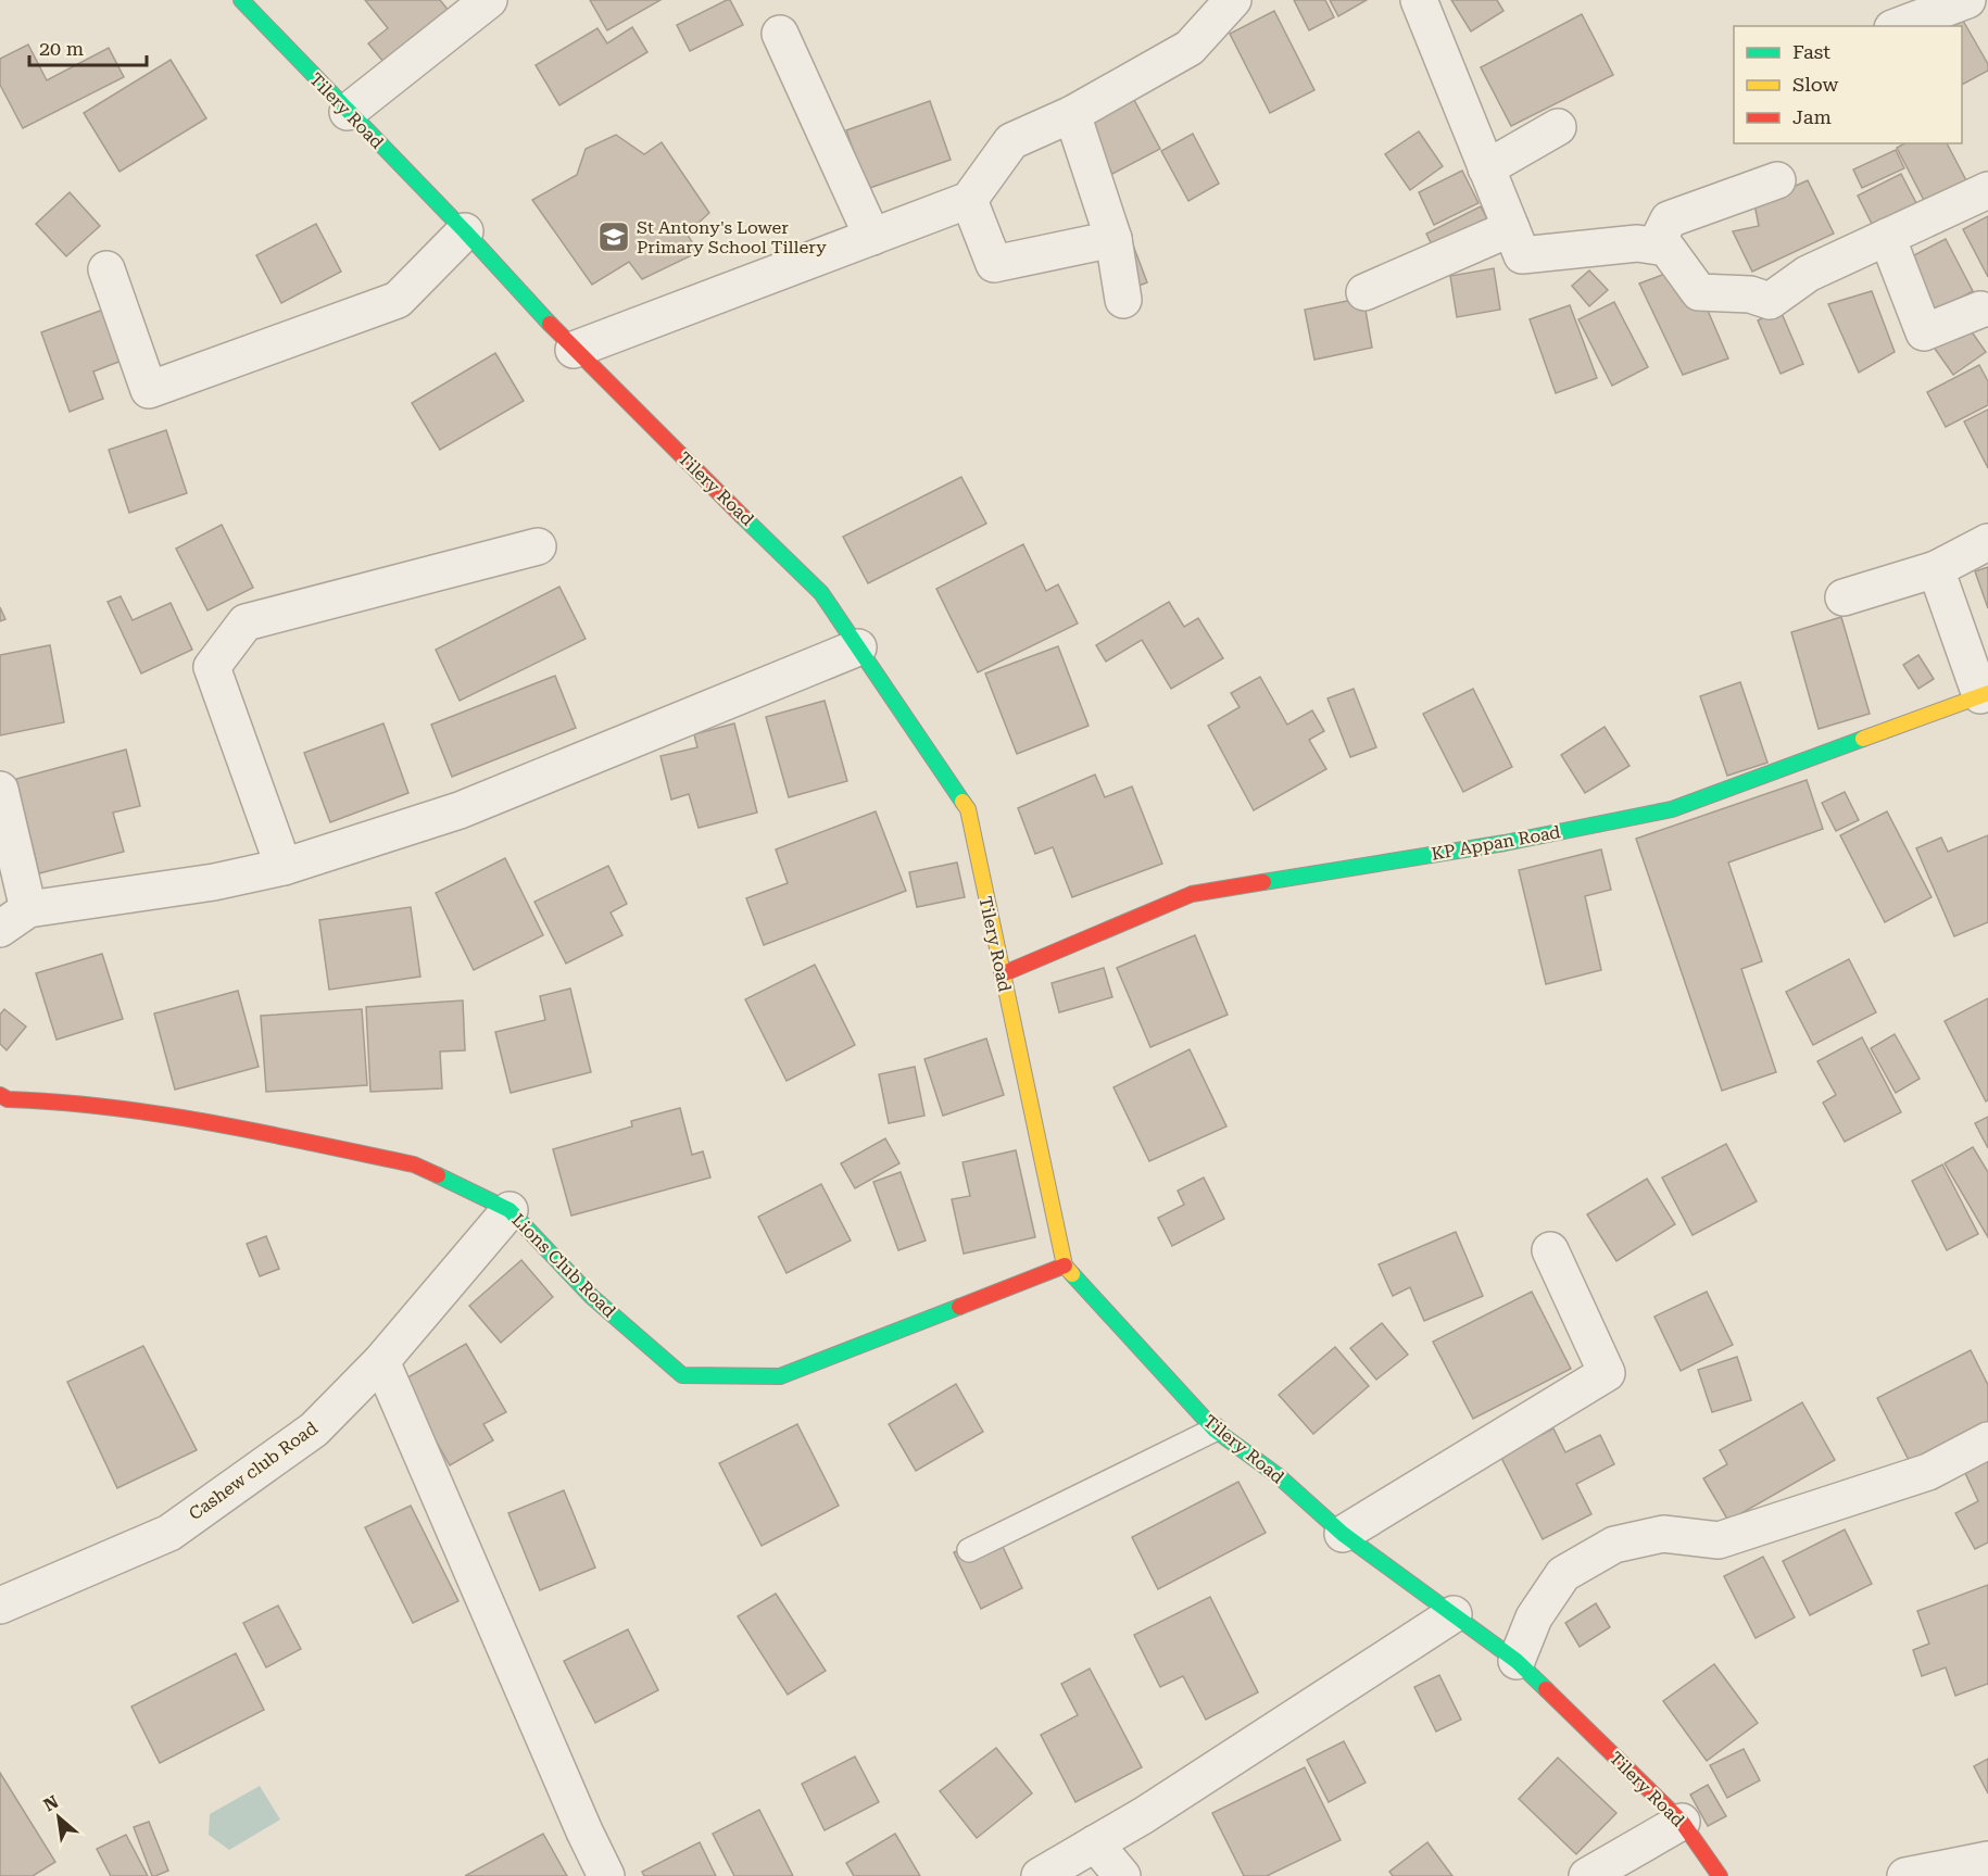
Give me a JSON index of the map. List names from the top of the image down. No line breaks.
{"streets":{"street":["Tilery Road","KP Appan Road","Lions Club Road","Cashew club Road"]},"crossings":[["Tilery Road","KP Appan Road"],["Tilery Road","Lions Club Road"],["Lions Club Road","Cashew club Road"]],"places":{"school or university":["St Antony's Lower Primary School Tillery"]},"legend":["Fast","Slow","Jam"],"scale_bar":"20 m","north":"top left"}
